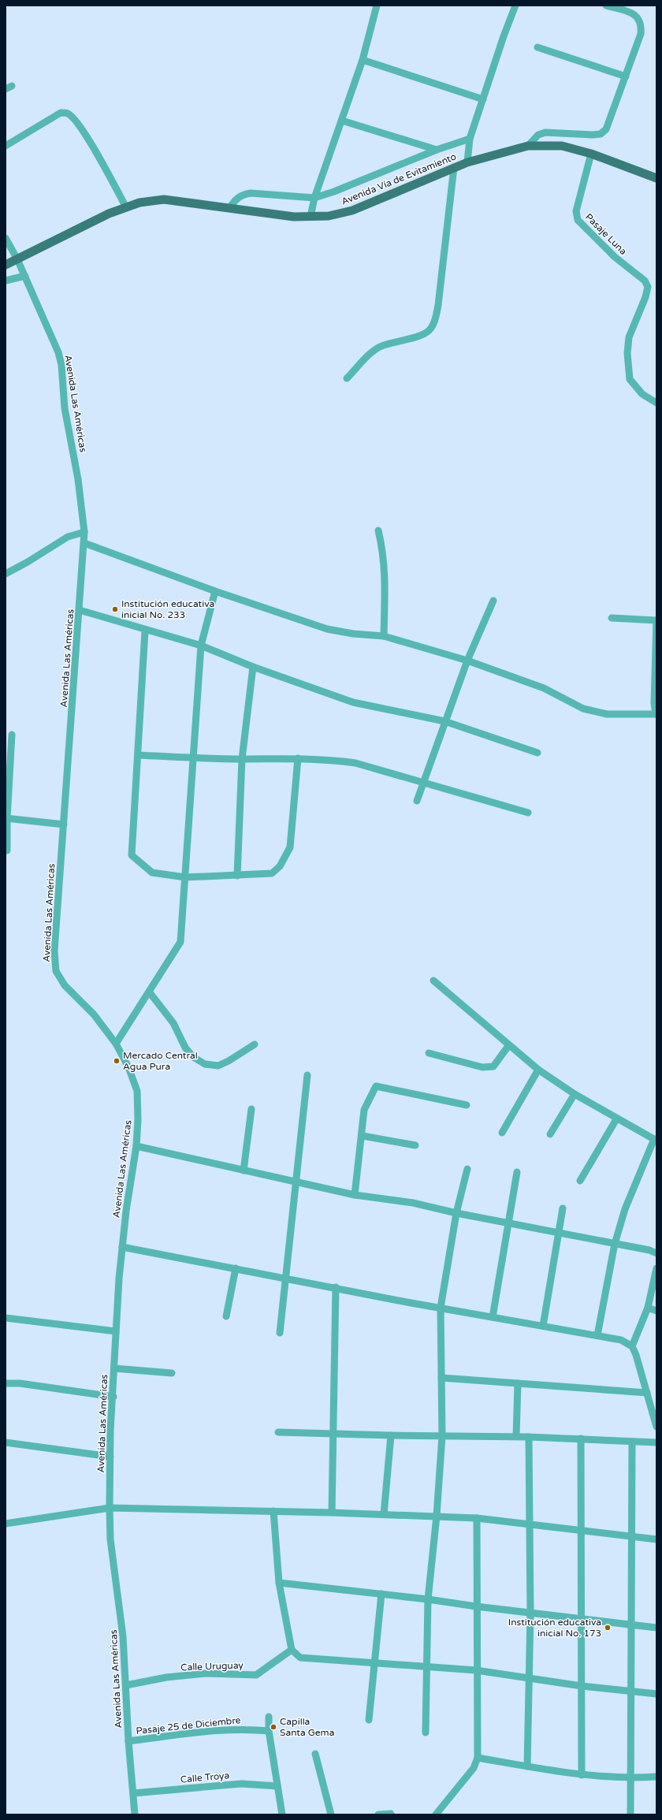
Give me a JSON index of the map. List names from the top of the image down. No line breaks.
{"streets":{"main road":["Avenida Vía de Evitamiento"],"street":["Pasaje Luna","Avenida Las Américas","Calle Uruguay","Pasaje 25 de Diciembre","Calle Troya"]},"crossings":[["Avenida Vía de Evitamiento","Pasaje Luna"],["Avenida Vía de Evitamiento","Avenida Las Américas"],["Avenida Las Américas","Calle Uruguay"],["Avenida Las Américas","Pasaje 25 de Diciembre"],["Avenida Las Américas","Calle Troya"]],"places":["Institución educativa inicial No. 233","Mercado Central Agua Pura","Institución educativa inicial No. 173","Capilla Santa Gema"]}
